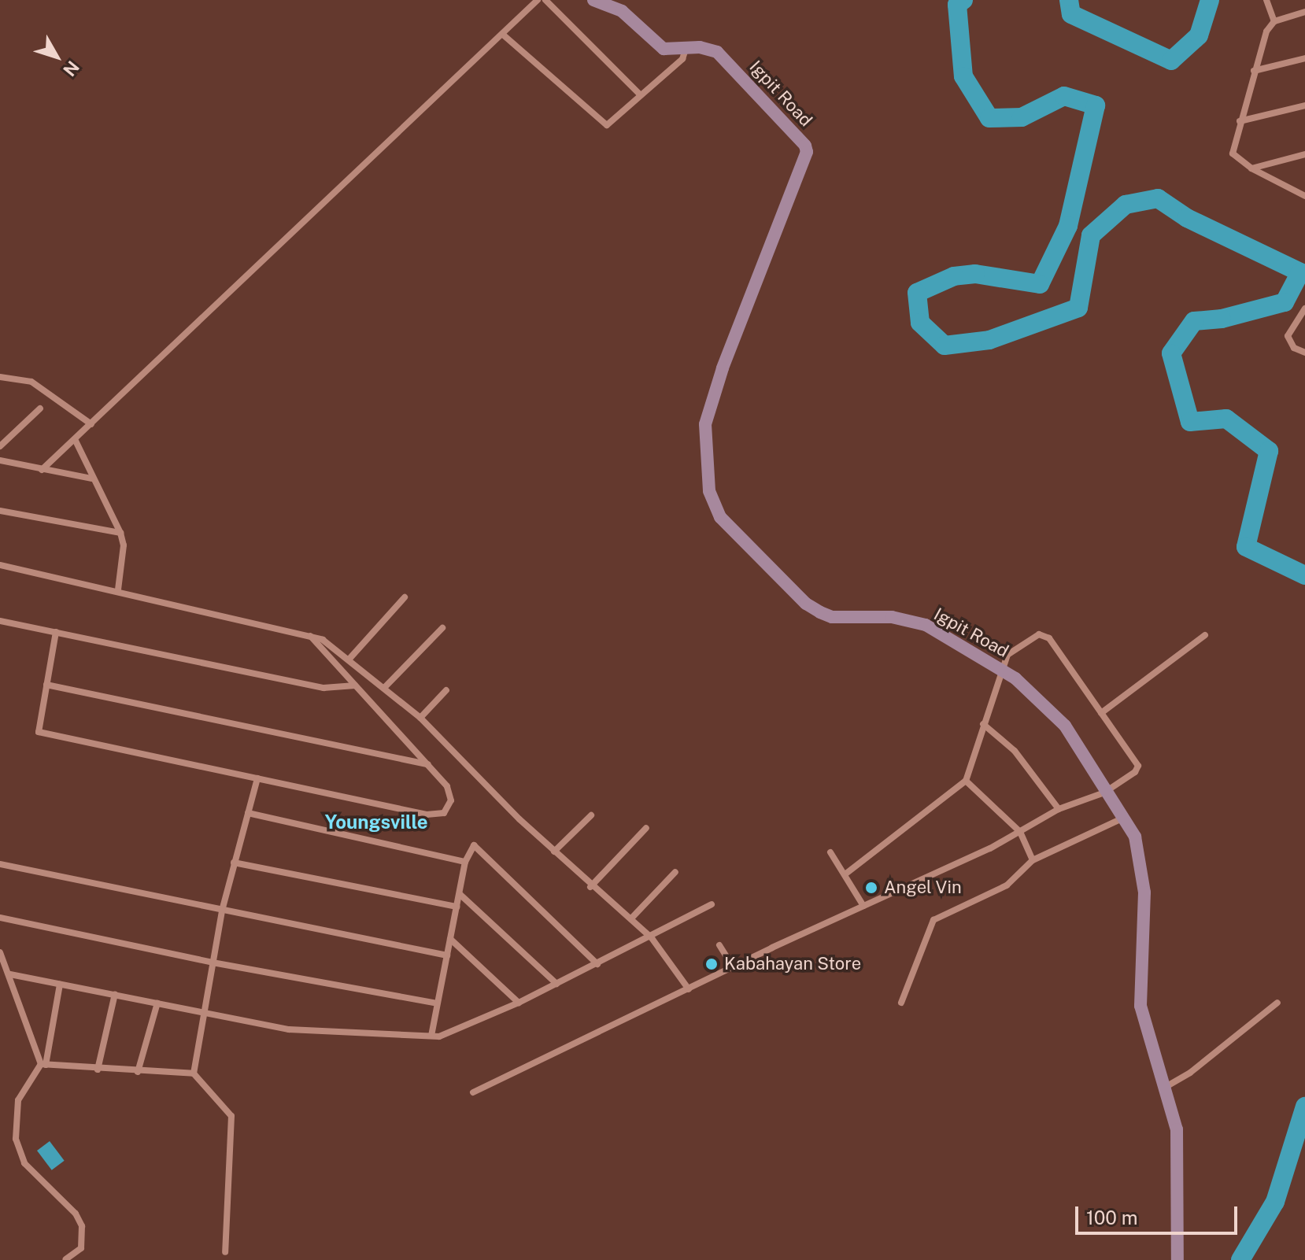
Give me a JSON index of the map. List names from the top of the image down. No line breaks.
{"streets":{"street":["Igpit Road"]},"districts":["Youngsville"],"places":["Angel Vin","Kabahayan Store"],"scale_bar":"100 m","north":"bottom right"}
